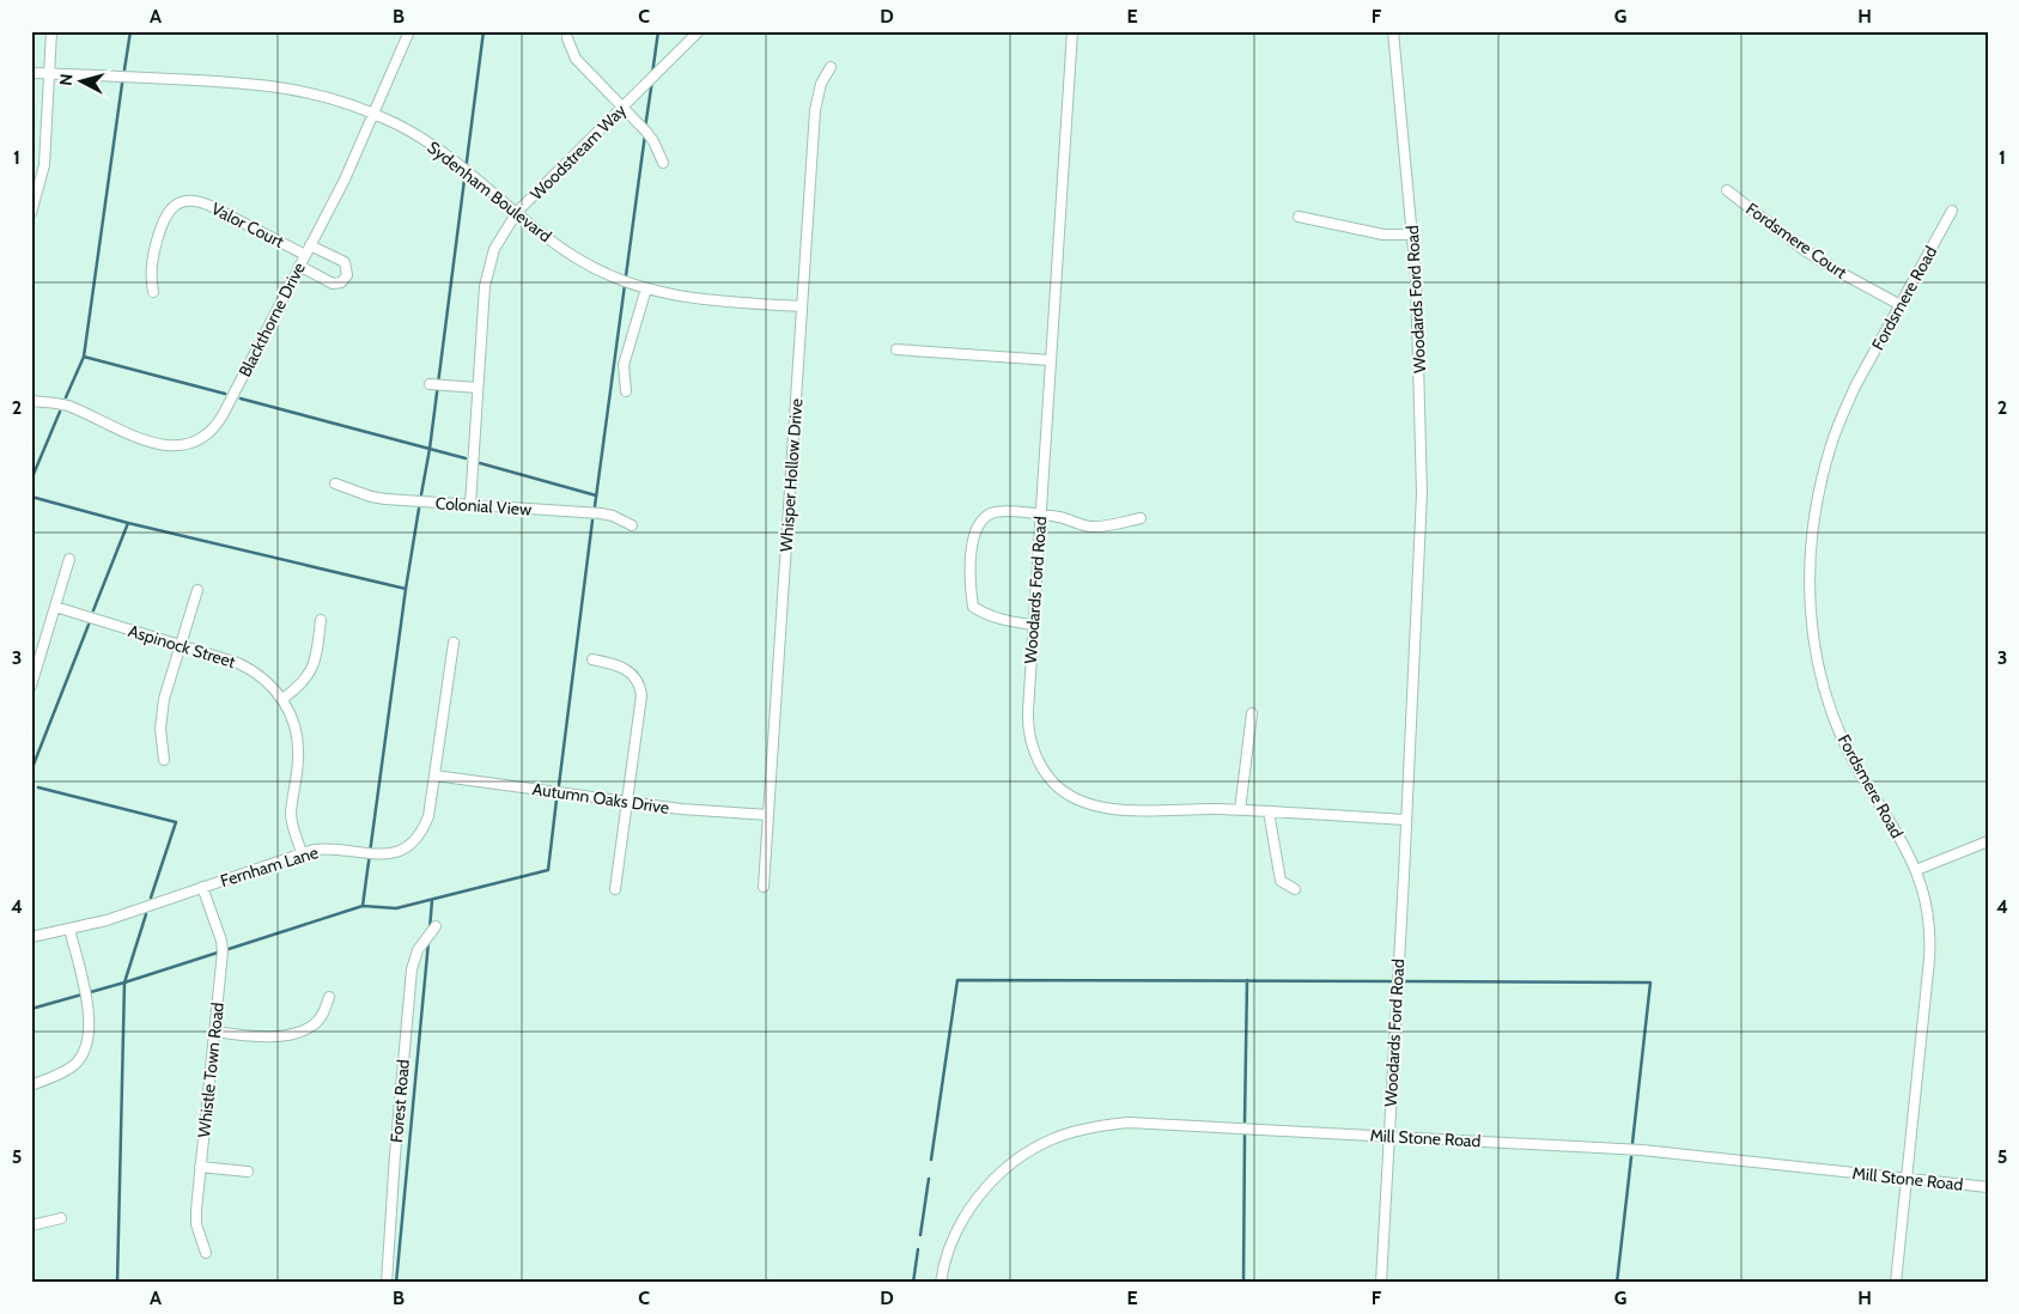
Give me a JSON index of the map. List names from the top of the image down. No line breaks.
{"streets":{"street":["Woodstream Way","Sydenham Boulevard","Valor Court","Fordsmere Court","Fordsmere Road","Woodards Ford Road","Blackthorne Drive","Whisper Hollow Drive","Colonial View","Aspinock Street","Autumn Oaks Drive","Fernham Lane","Whistle Town Road","Forest Road","Mill Stone Road"]},"crossings":[["Woodstream Way","Sydenham Boulevard"],["Woodstream Way","Colonial View"],["Sydenham Boulevard","Blackthorne Drive"],["Sydenham Boulevard","Whisper Hollow Drive"],["Valor Court","Blackthorne Drive"],["Fordsmere Court","Fordsmere Road"],["Fordsmere Road","Mill Stone Road"],["Woodards Ford Road","Mill Stone Road"],["Whisper Hollow Drive","Autumn Oaks Drive"],["Aspinock Street","Fernham Lane"],["Autumn Oaks Drive","Fernham Lane"],["Fernham Lane","Whistle Town Road"]],"north":"left","grid":{"columns":["A","B","C","D","E","F","G","H"],"rows":["1","2","3","4","5"]}}
